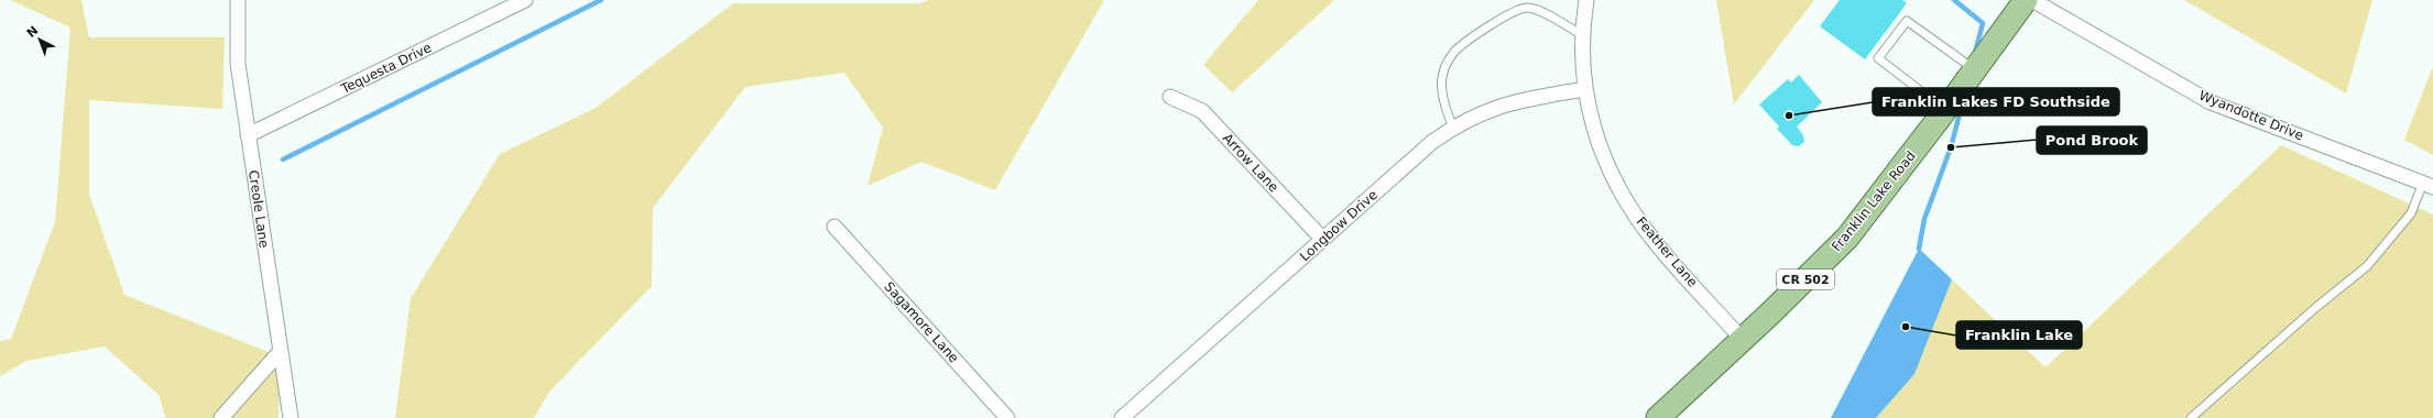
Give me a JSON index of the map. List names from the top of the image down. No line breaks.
{"streets":{"main road":["Franklin Lake Road","CR 502"],"street":["Tequesta Drive","Wyandotte Drive","Arrow Lane","Creole Lane","Longbow Drive","Feather Lane","Sagamore Lane"]},"crossings":[["Tequesta Drive","Creole Lane"],["Arrow Lane","Longbow Drive"],["Franklin Lake Road","Feather Lane"],["Longbow Drive","Feather Lane"]],"places":["Franklin Lakes FD Southside","Pond Brook","Franklin Lake"],"north":"top left"}
